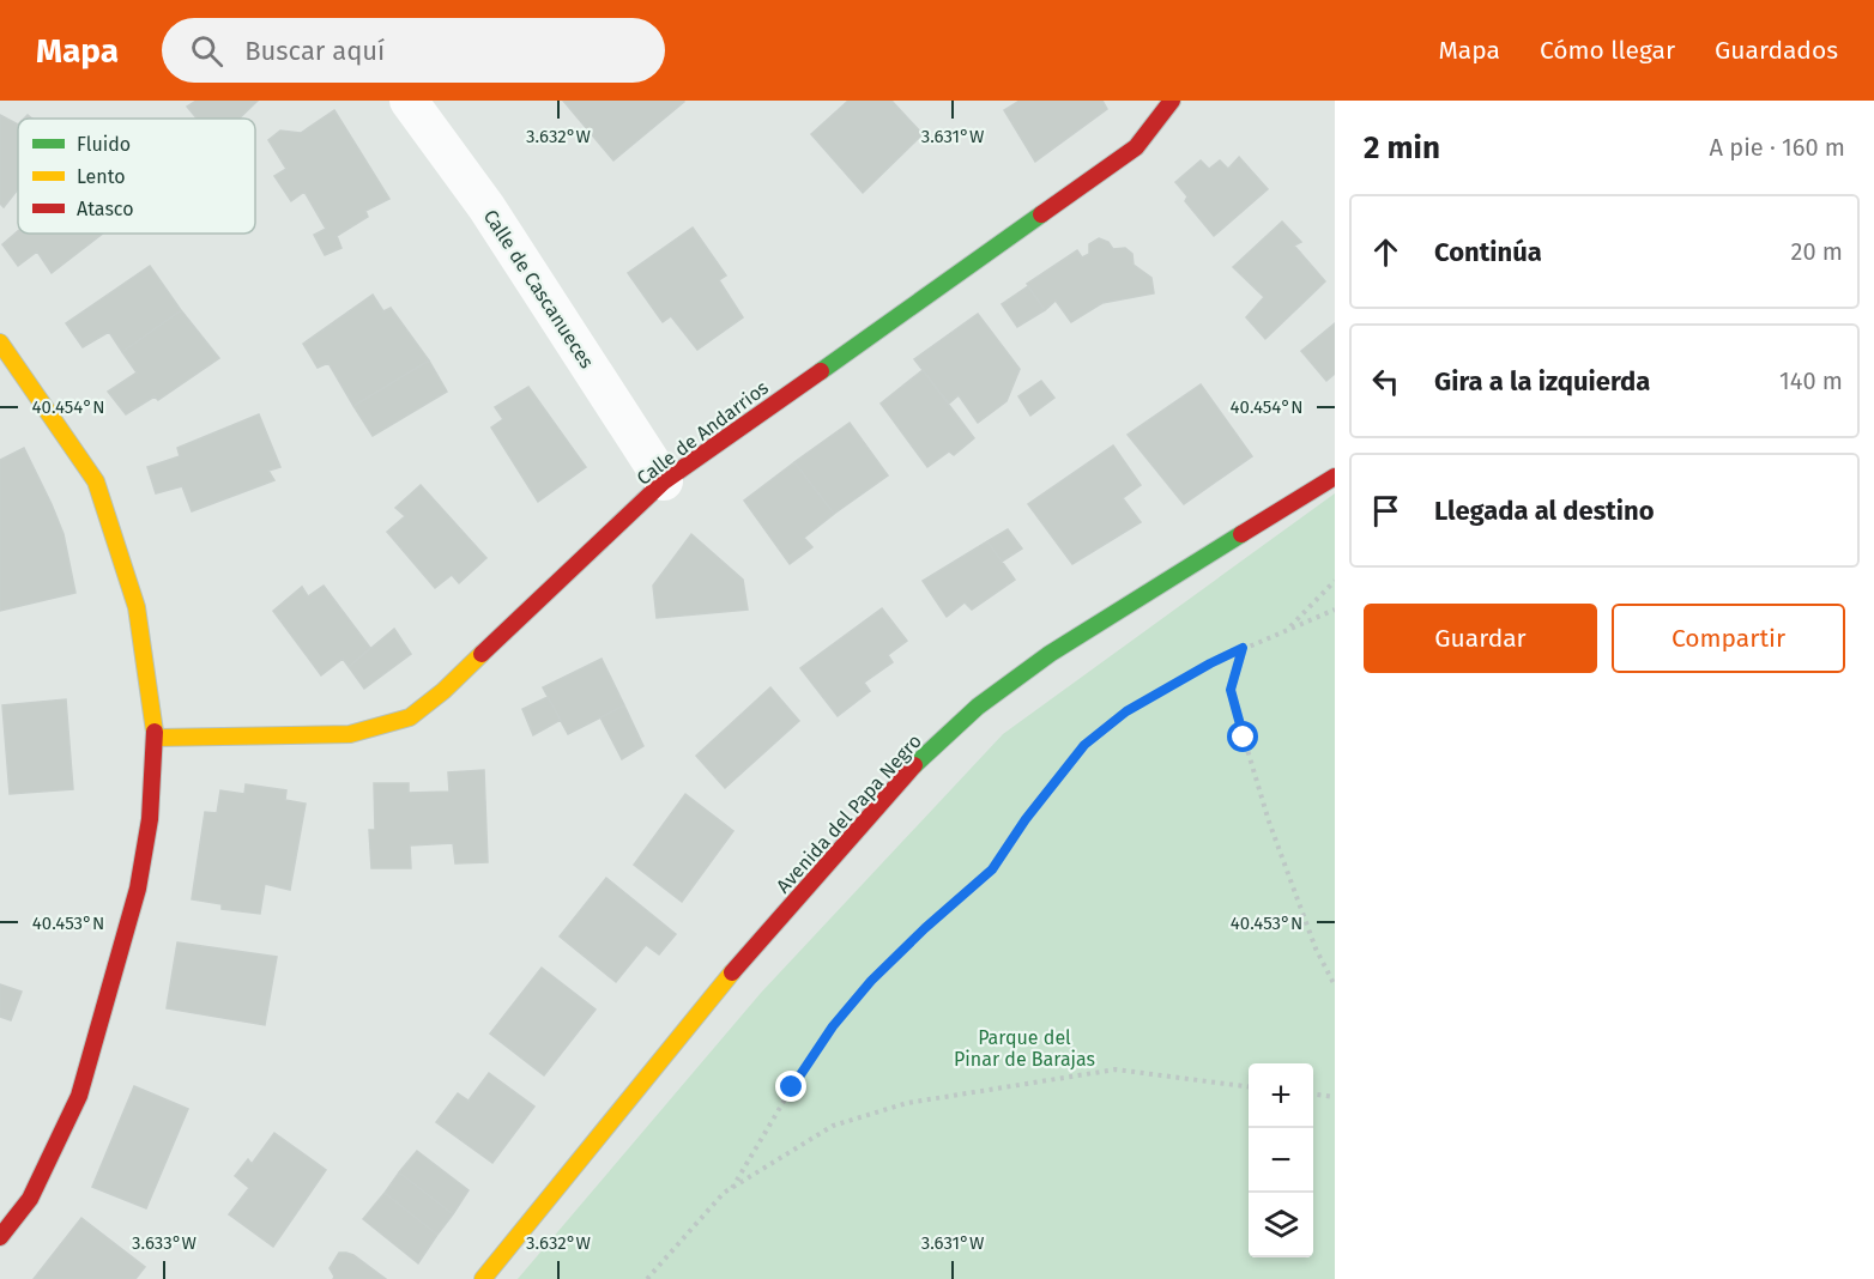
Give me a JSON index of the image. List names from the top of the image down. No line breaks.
{"streets":{"street":["Calle de Cascanueces","Calle de Andarrios","Avenida del Papa Negro"]},"crossings":[["Calle de Cascanueces","Calle de Andarrios"]],"parks":["Parque del Pinar de Barajas"],"legend":["Fluido","Lento","Atasco"],"page":{"header":"Mapa","search":"Buscar aquí","nav":["Mapa","Cómo llegar","Guardados"],"heading":["2 min","A pie · 160 m"],"list":[["Continúa","20 m"],["Gira a la izquierda","140 m"],"Llegada al destino"],"buttons":["Guardar","Compartir"],"map_buttons":["+","−"]},"coordinates":["3.632°W","3.631°W","40.454°N","40.453°N","3.633°W"]}
